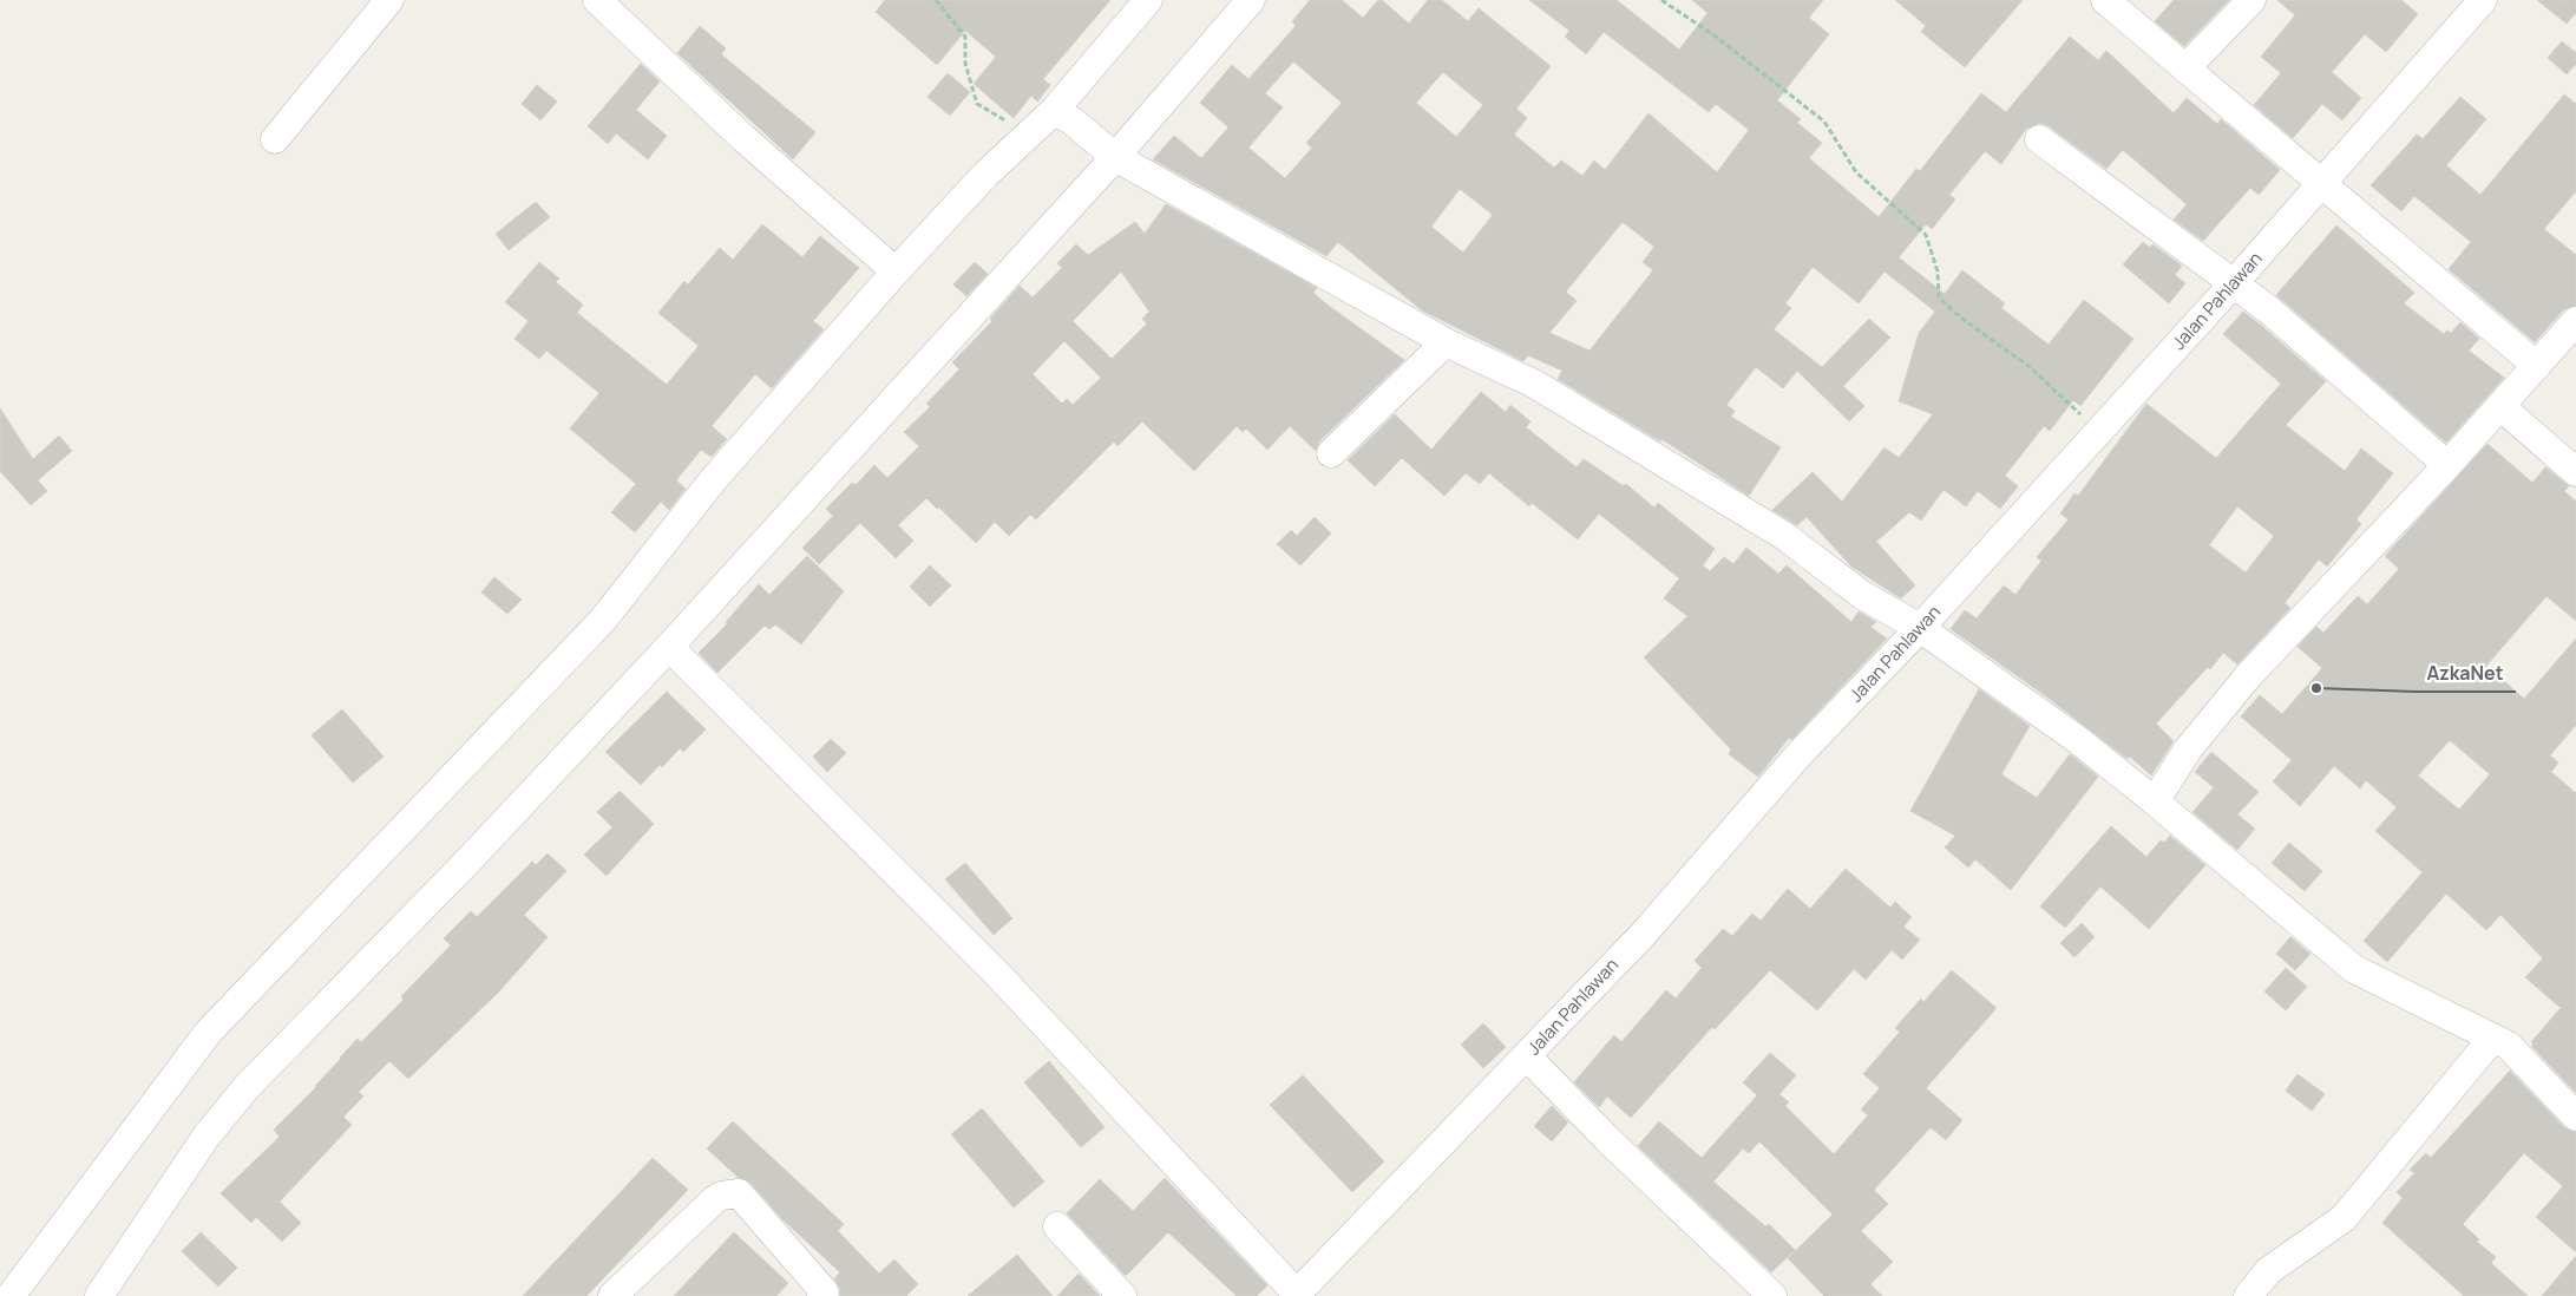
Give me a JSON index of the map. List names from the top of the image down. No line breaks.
{"streets":{"street":["Jalan Pahlawan"]},"places":["AzkaNet"]}
